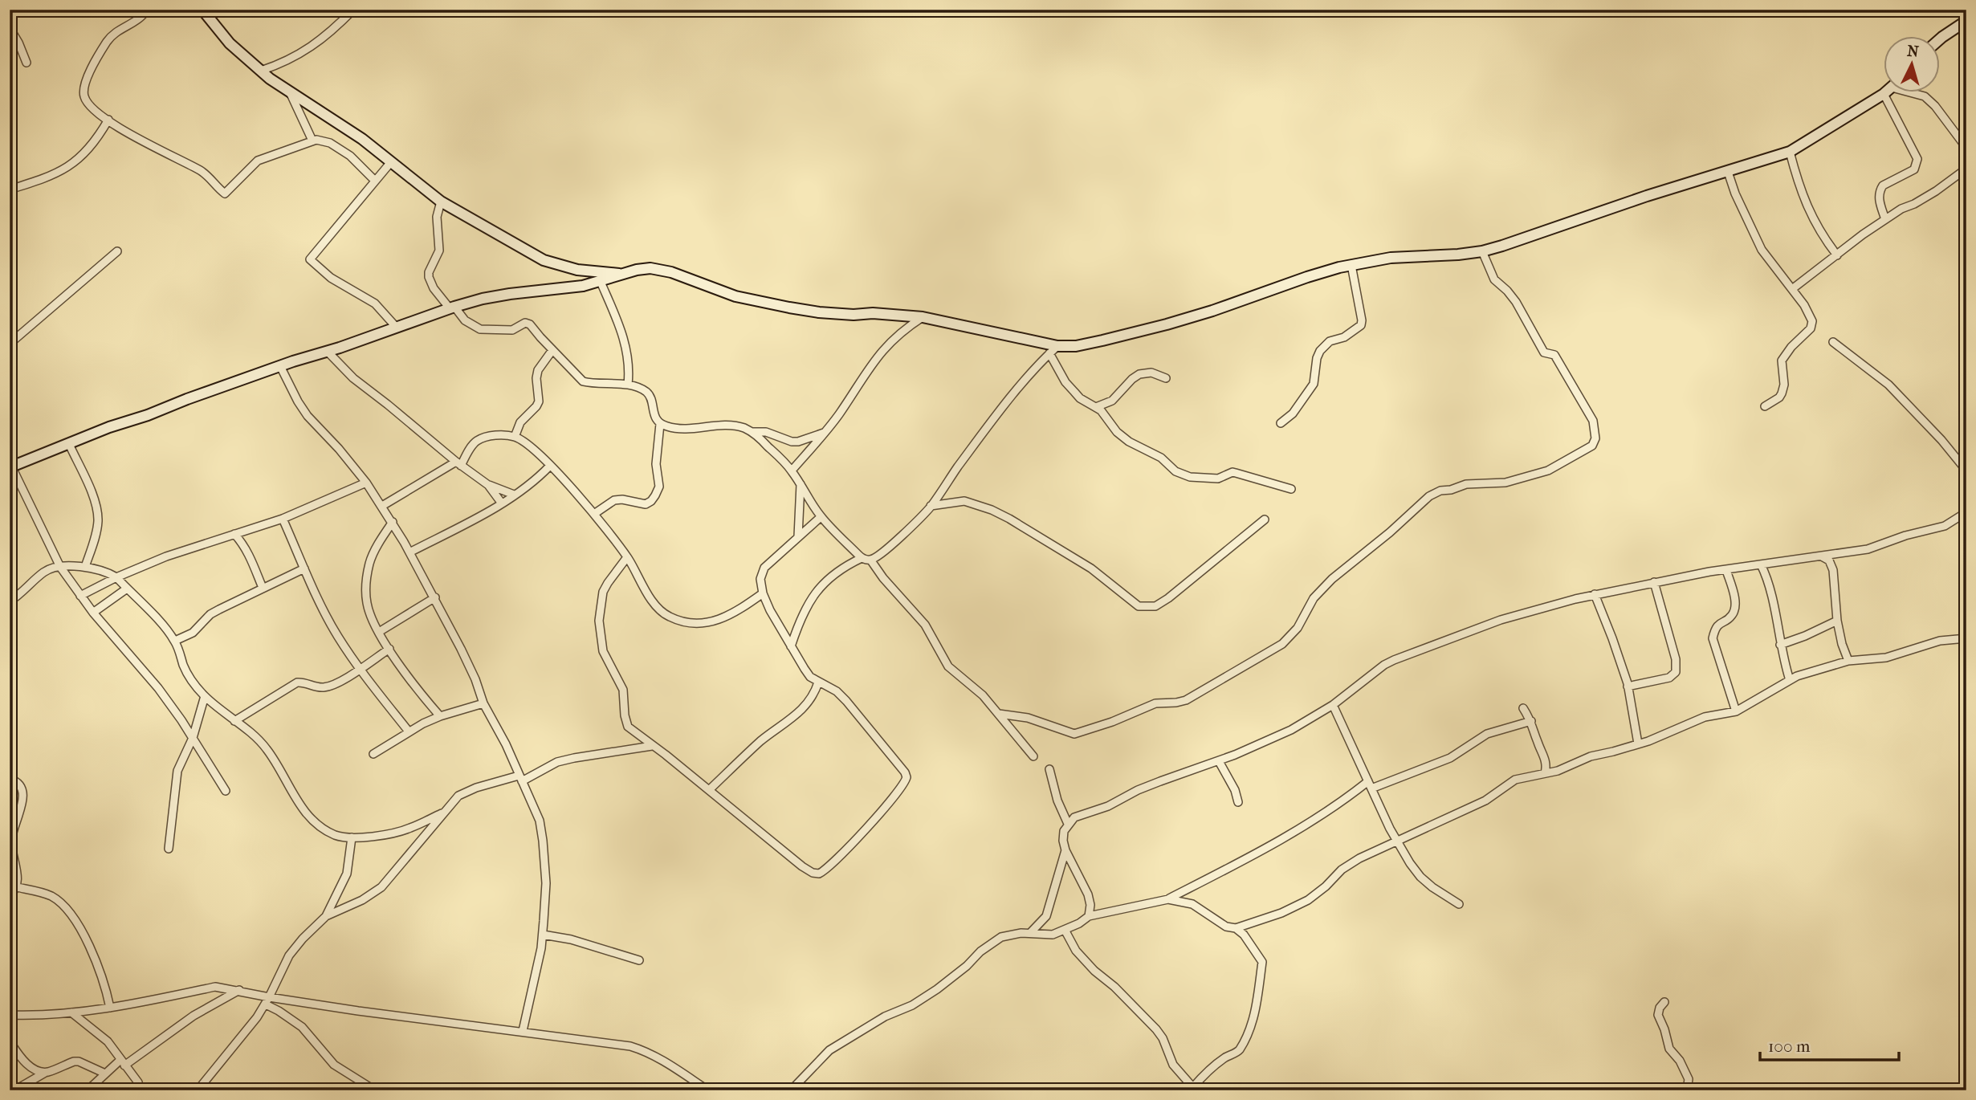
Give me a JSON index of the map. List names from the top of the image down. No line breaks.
{"scale_bar":"100 m","north":"top"}
